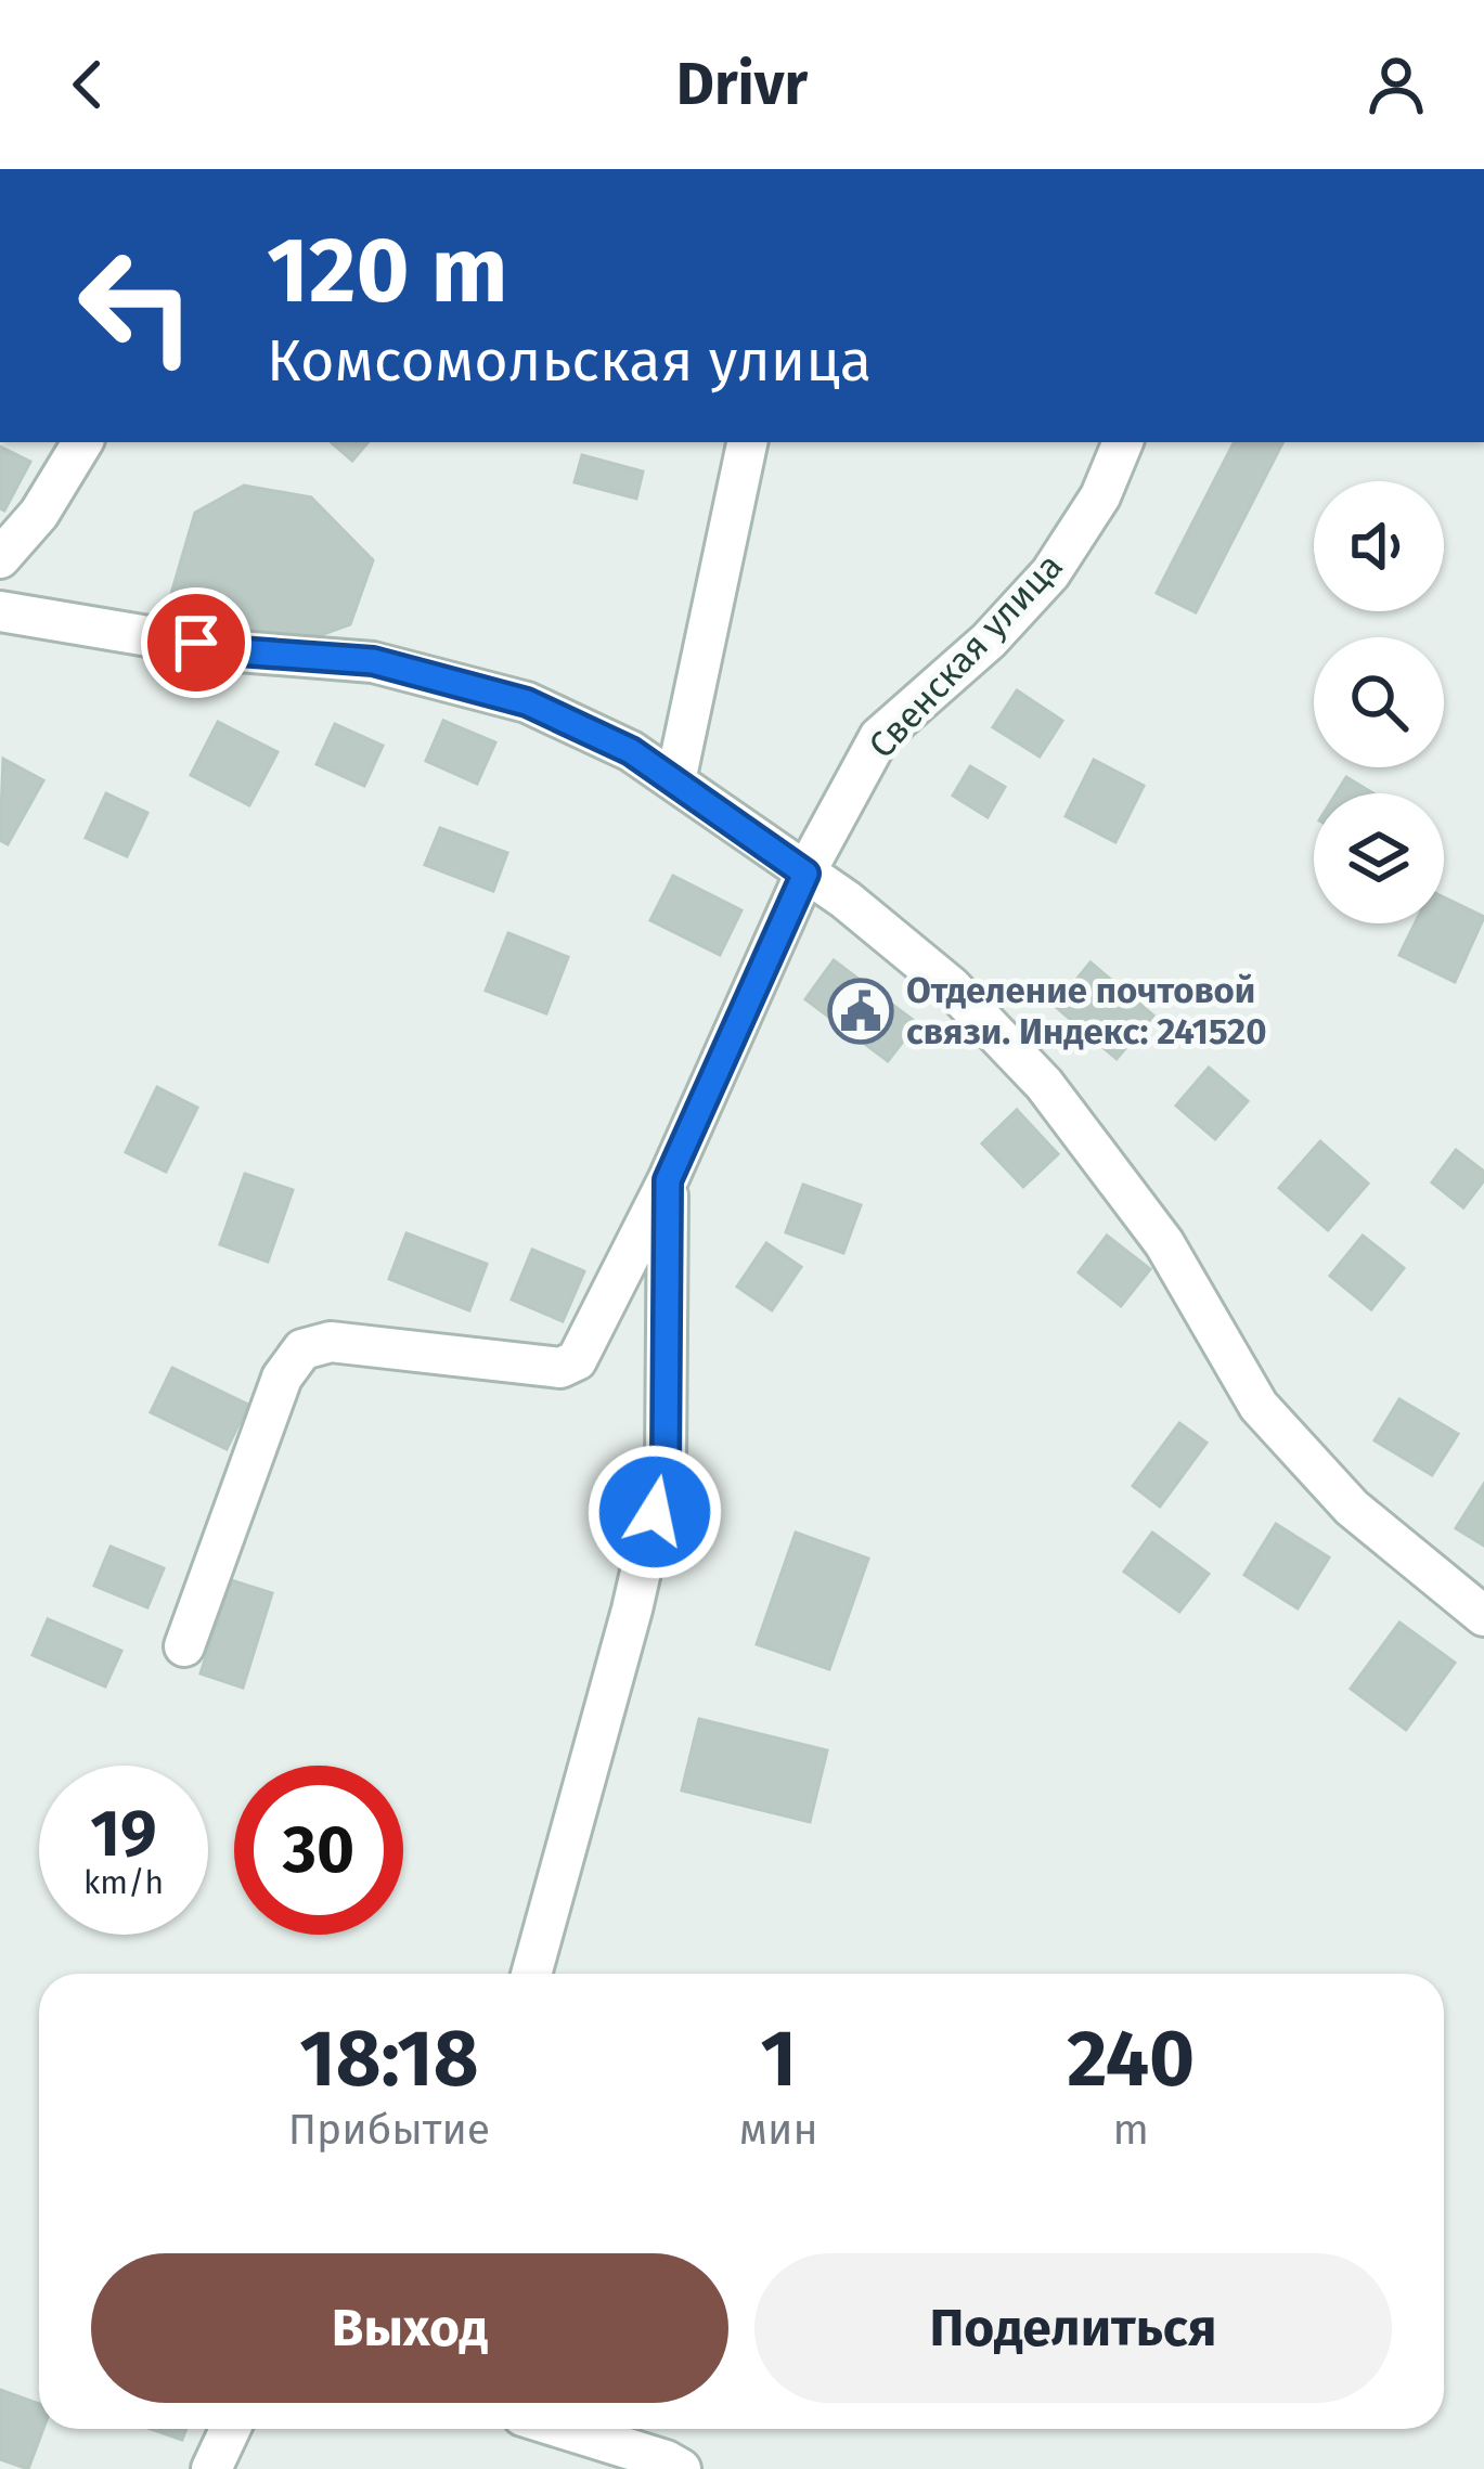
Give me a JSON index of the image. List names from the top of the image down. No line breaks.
{"streets":{"street":["Свенская улица"]},"places":{"public building":["Отделение почтовой связи. Индекс: 241520"]},"page":{"header":"Drivr","turn":["120 m","Комсомольская улица"],"speed":"19 km/h","limit":"30","eta":["18:18","Прибытие","1","мин","240","m"],"buttons":["Выход","Поделиться"]}}
